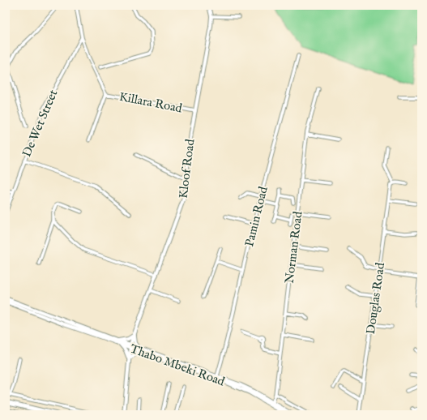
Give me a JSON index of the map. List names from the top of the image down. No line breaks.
{"streets":{"main road":["Kloof Road","Thabo Mbeki Road"],"street":["Killara Road","De Wet Street","Pamin Road","Norman Road","Douglas Road"]},"crossings":[["Killara Road","Kloof Road"],["Kloof Road","Thabo Mbeki Road"],["Pamin Road","Thabo Mbeki Road"],["Norman Road","Thabo Mbeki Road"]]}
